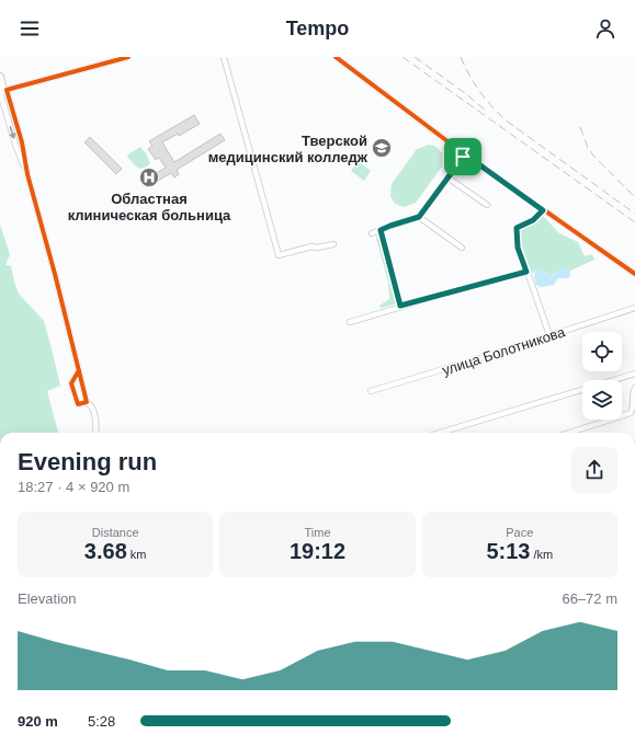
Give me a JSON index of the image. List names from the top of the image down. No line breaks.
{"streets":{"street":["улица Болотникова"]},"places":{"school or university":["Тверской медицинский колледж"],"hospital":["Областная клиническая больница"]},"page":{"header":"Tempo","heading":["Evening run","18:27 · 4 × 920 m"],"stats":[["Distance","3.68 km"],["Time","19:12"],["Pace","5:13 /km"]],"chart":["Elevation","66–72 m"],"list":[{"name":"920 m","note":"5:28"}]}}
